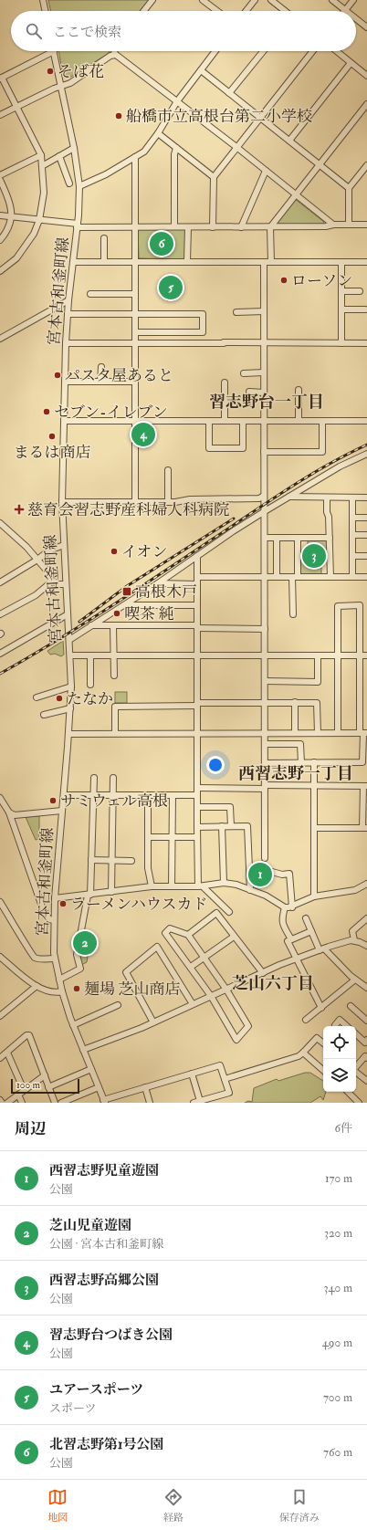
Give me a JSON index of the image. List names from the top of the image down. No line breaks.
{"streets":{"street":["宮本古和釜町線"]},"districts":["習志野台一丁目","西習志野一丁目","芝山六丁目"],"places":{"other":["そば花","船橋市立高根台第二小学校","ローソン","パスタ屋あると","セブン-イレブン","まるは商店","イオン","喫茶 純","たなか","サミウェル高根","ラーメンハウスカド","麺場 芝山商店"],"health":["慈育会習志野産科婦人科病院"],"transit":["高根木戸"]},"scale_bar":"100 m","page":{"search":"ここで検索","pins":["6","5","4","3","1","2"],"scale":"100 m","heading":["周辺","6件"],"list":[{"mark":"1","name":"西習志野児童遊園","note":"公園","value":"170 m"},{"mark":"2","name":"芝山児童遊園","note":"公園 · 宮本古和釜町線","value":"320 m"},{"mark":"3","name":"西習志野高郷公園","note":"公園","value":"340 m"},{"mark":"4","name":"習志野台つばき公園","note":"公園","value":"490 m"},{"mark":"5","name":"ユアースポーツ","note":"スポーツ","value":"700 m"},{"mark":"6","name":"北習志野第1号公園","note":"公園","value":"760 m"}],"nav":["地図","経路","保存済み"]}}
